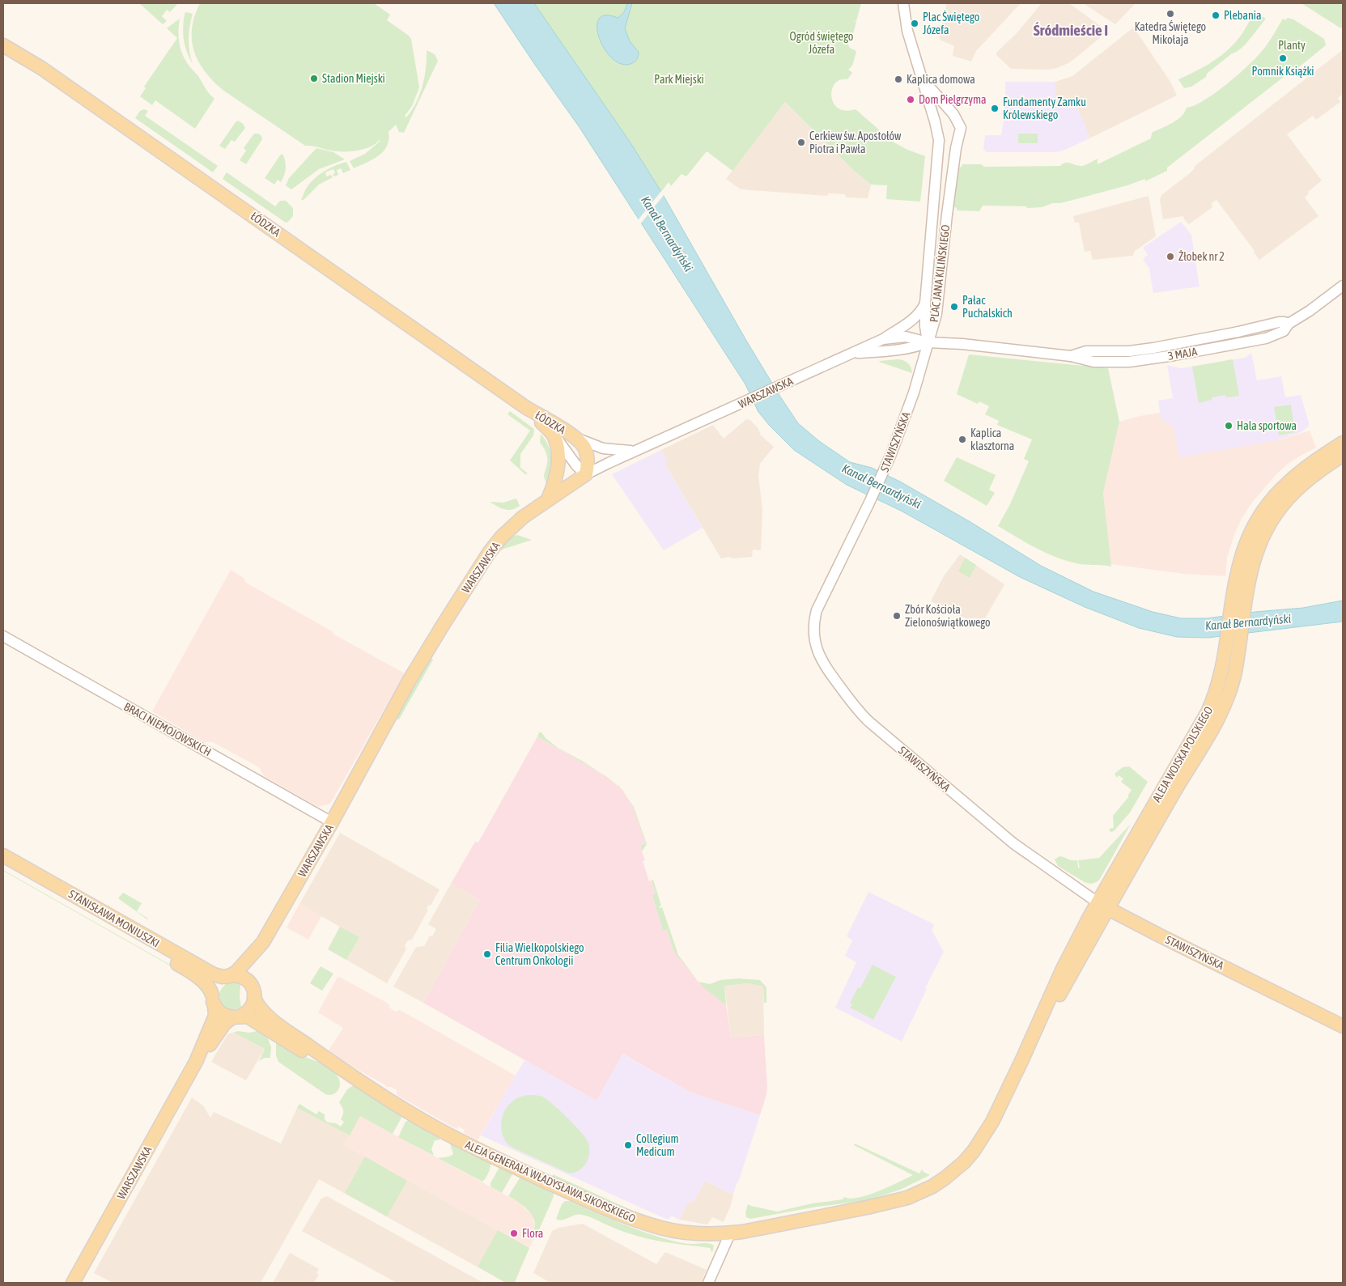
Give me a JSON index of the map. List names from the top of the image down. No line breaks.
{"streets":{"main road":["ŁÓDZKA","WARSZAWSKA","STAWISZYŃSKA","ALEJA WOJSKA POLSKIEGO","STANISŁAWA MONIUSZKI","ALEJA GENERAŁA WŁADYSŁAWA SIKORSKIEGO"],"street":["PLAC JANA KILIŃSKIEGO","3 MAJA","BRACI NIEMOJOWSKICH"]},"crossings":[["PLAC JANA KILIŃSKIEGO","3 MAJA"],["PLAC JANA KILIŃSKIEGO","WARSZAWSKA"],["PLAC JANA KILIŃSKIEGO","STAWISZYŃSKA"],["3 MAJA","WARSZAWSKA"],["3 MAJA","STAWISZYŃSKA"],["WARSZAWSKA","STAWISZYŃSKA"],["WARSZAWSKA","BRACI NIEMOJOWSKICH"],["WARSZAWSKA","STANISŁAWA MONIUSZKI"],["WARSZAWSKA","ALEJA GENERAŁA WŁADYSŁAWA SIKORSKIEGO"],["STAWISZYŃSKA","ALEJA WOJSKA POLSKIEGO"],["STAWISZYŃSKA","ALEJA GENERAŁA WŁADYSŁAWA SIKORSKIEGO"],["ALEJA WOJSKA POLSKIEGO","ALEJA GENERAŁA WŁADYSŁAWA SIKORSKIEGO"],["STANISŁAWA MONIUSZKI","ALEJA GENERAŁA WŁADYSŁAWA SIKORSKIEGO"]],"districts":["Śródmieście I"],"water":["Kanał Bernardyński"],"parks":["Ogród świętego Józefa","Planty","Park Miejski"],"places":["Katedra Świętego Mikołaja","Plebania","Plac Świętego Józefa","Pomnik Książki","Stadion Miejski","Kaplica domowa","Dom Pielgrzyma","Fundamenty Zamku Królewskiego","Cerkiew św. Apostołów Piotra i Pawła","Żłobek nr 2","Pałac Puchalskich","Hala sportowa","Kaplica klasztorna","Zbór Kościoła Zielonoświątkowego","Filia Wielkopolskiego Centrum Onkologii","Collegium Medicum","Flora"]}
